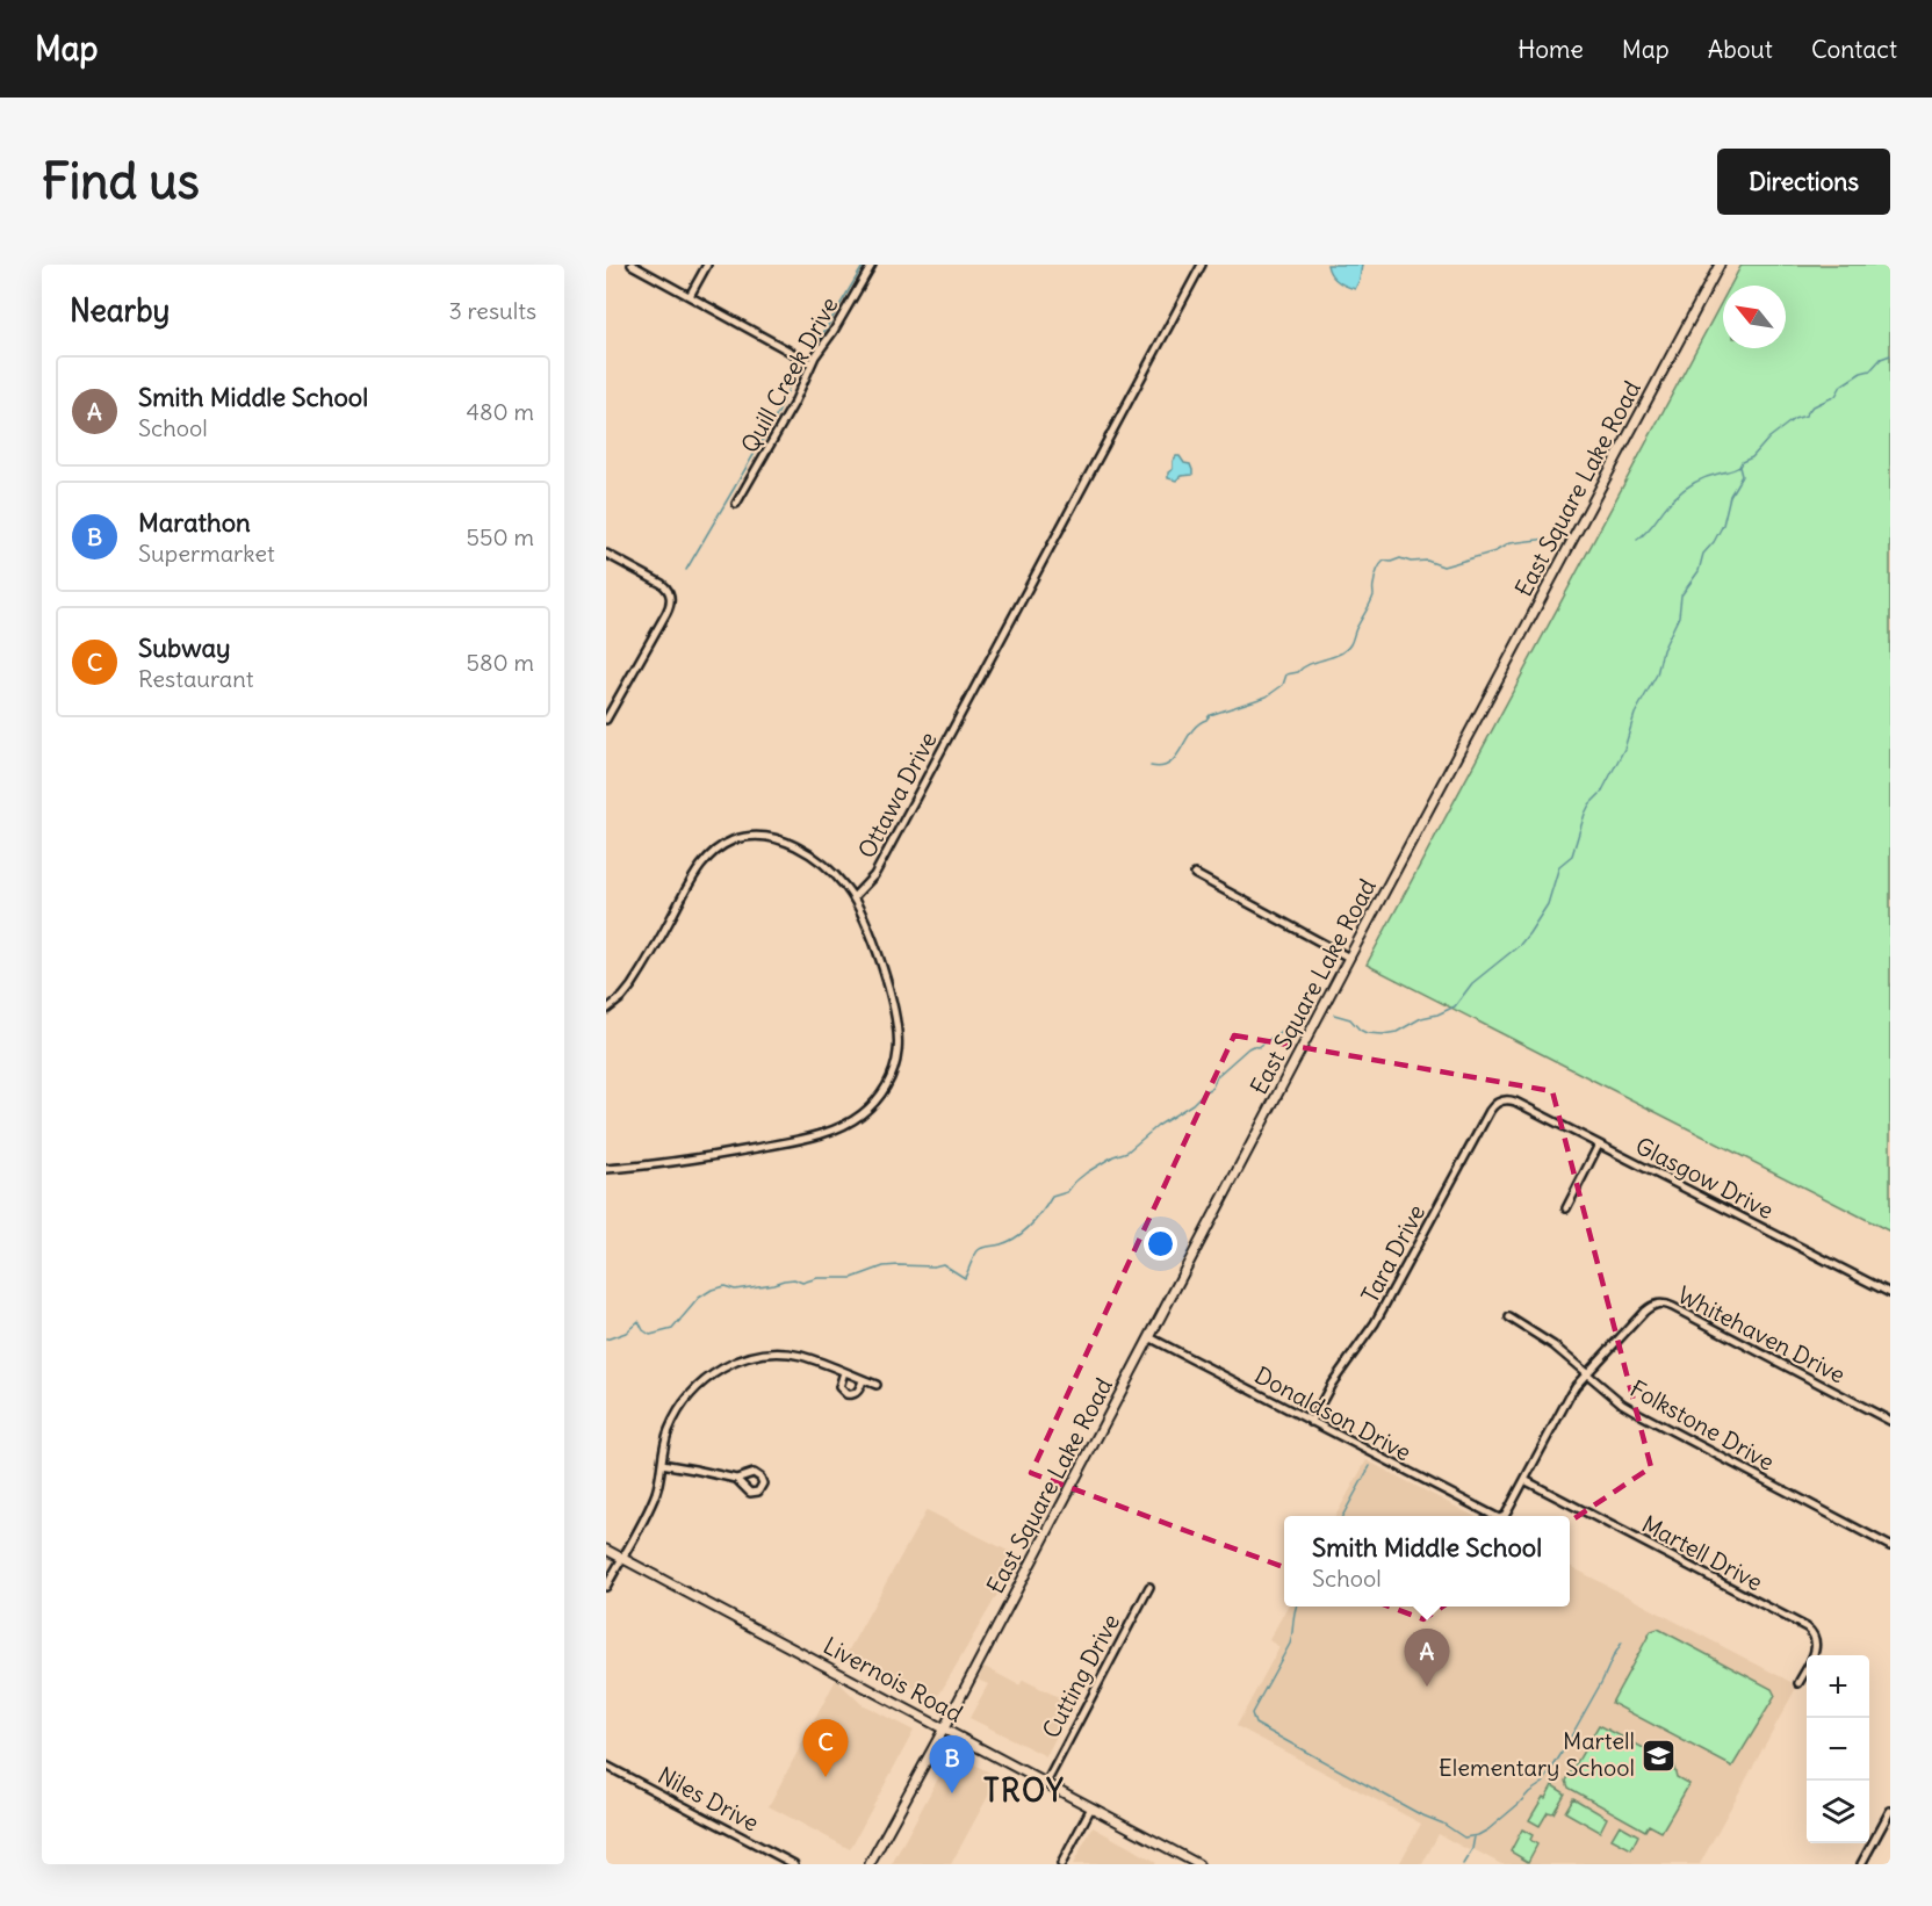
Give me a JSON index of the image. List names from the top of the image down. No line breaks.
{"streets":{"main road":["East Square Lake Road","Livernois Road"],"street":["Quill Creek Drive","Ottawa Drive","Glasgow Drive","Tara Drive","Whitehaven Drive","Donaldson Drive","Folkstone Drive","Martell Drive","Cutting Drive","Niles Drive"]},"crossings":[["East Square Lake Road","Donaldson Drive"],["East Square Lake Road","Livernois Road"],["Glasgow Drive","Tara Drive"],["Tara Drive","Donaldson Drive"],["Whitehaven Drive","Folkstone Drive"],["Donaldson Drive","Martell Drive"],["Cutting Drive","Livernois Road"]],"districts":["TROY"],"places":{"school or university":["Martell Elementary School"]},"north":"top left","page":{"header":"Map","nav":["Home","Map","About","Contact"],"buttons":"Directions","title":"Find us","heading":["Nearby","3 results"],"list":[{"mark":"A","name":"Smith Middle School","note":"School","value":"480 m"},{"mark":"B","name":"Marathon","note":"Supermarket","value":"550 m"},{"mark":"C","name":"Subway","note":"Restaurant","value":"580 m"}],"popup":["Smith Middle School","School"],"pins":["A","C","B"],"map_buttons":["+","−"]}}
